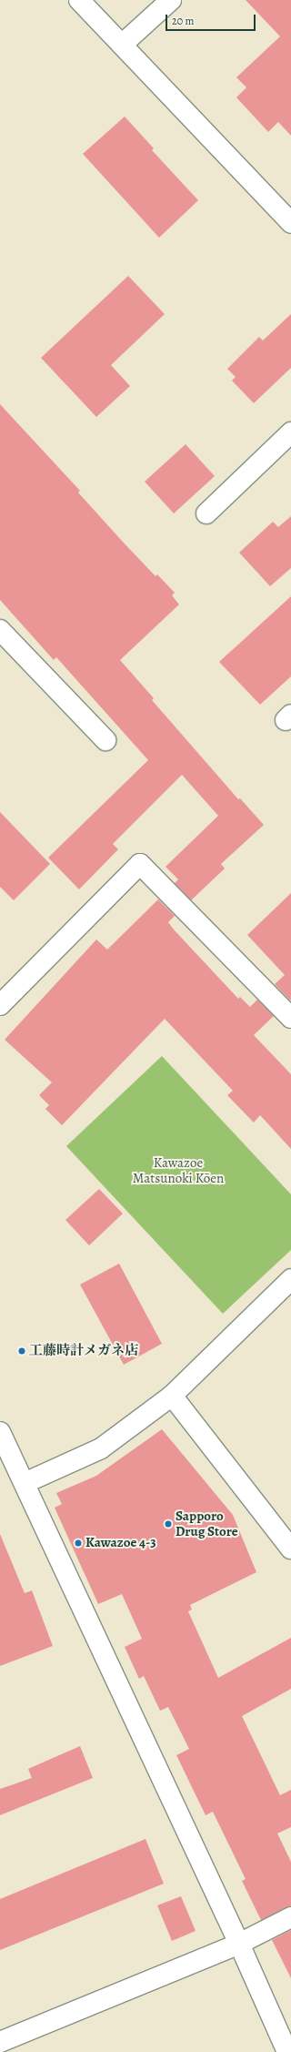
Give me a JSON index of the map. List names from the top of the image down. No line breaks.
{"parks":["Kawazoe Matsunoki Kōen"],"places":["工藤時計メガネ店","Sapporo Drug Store","Kawazoe 4-3"],"scale_bar":"20 m"}
